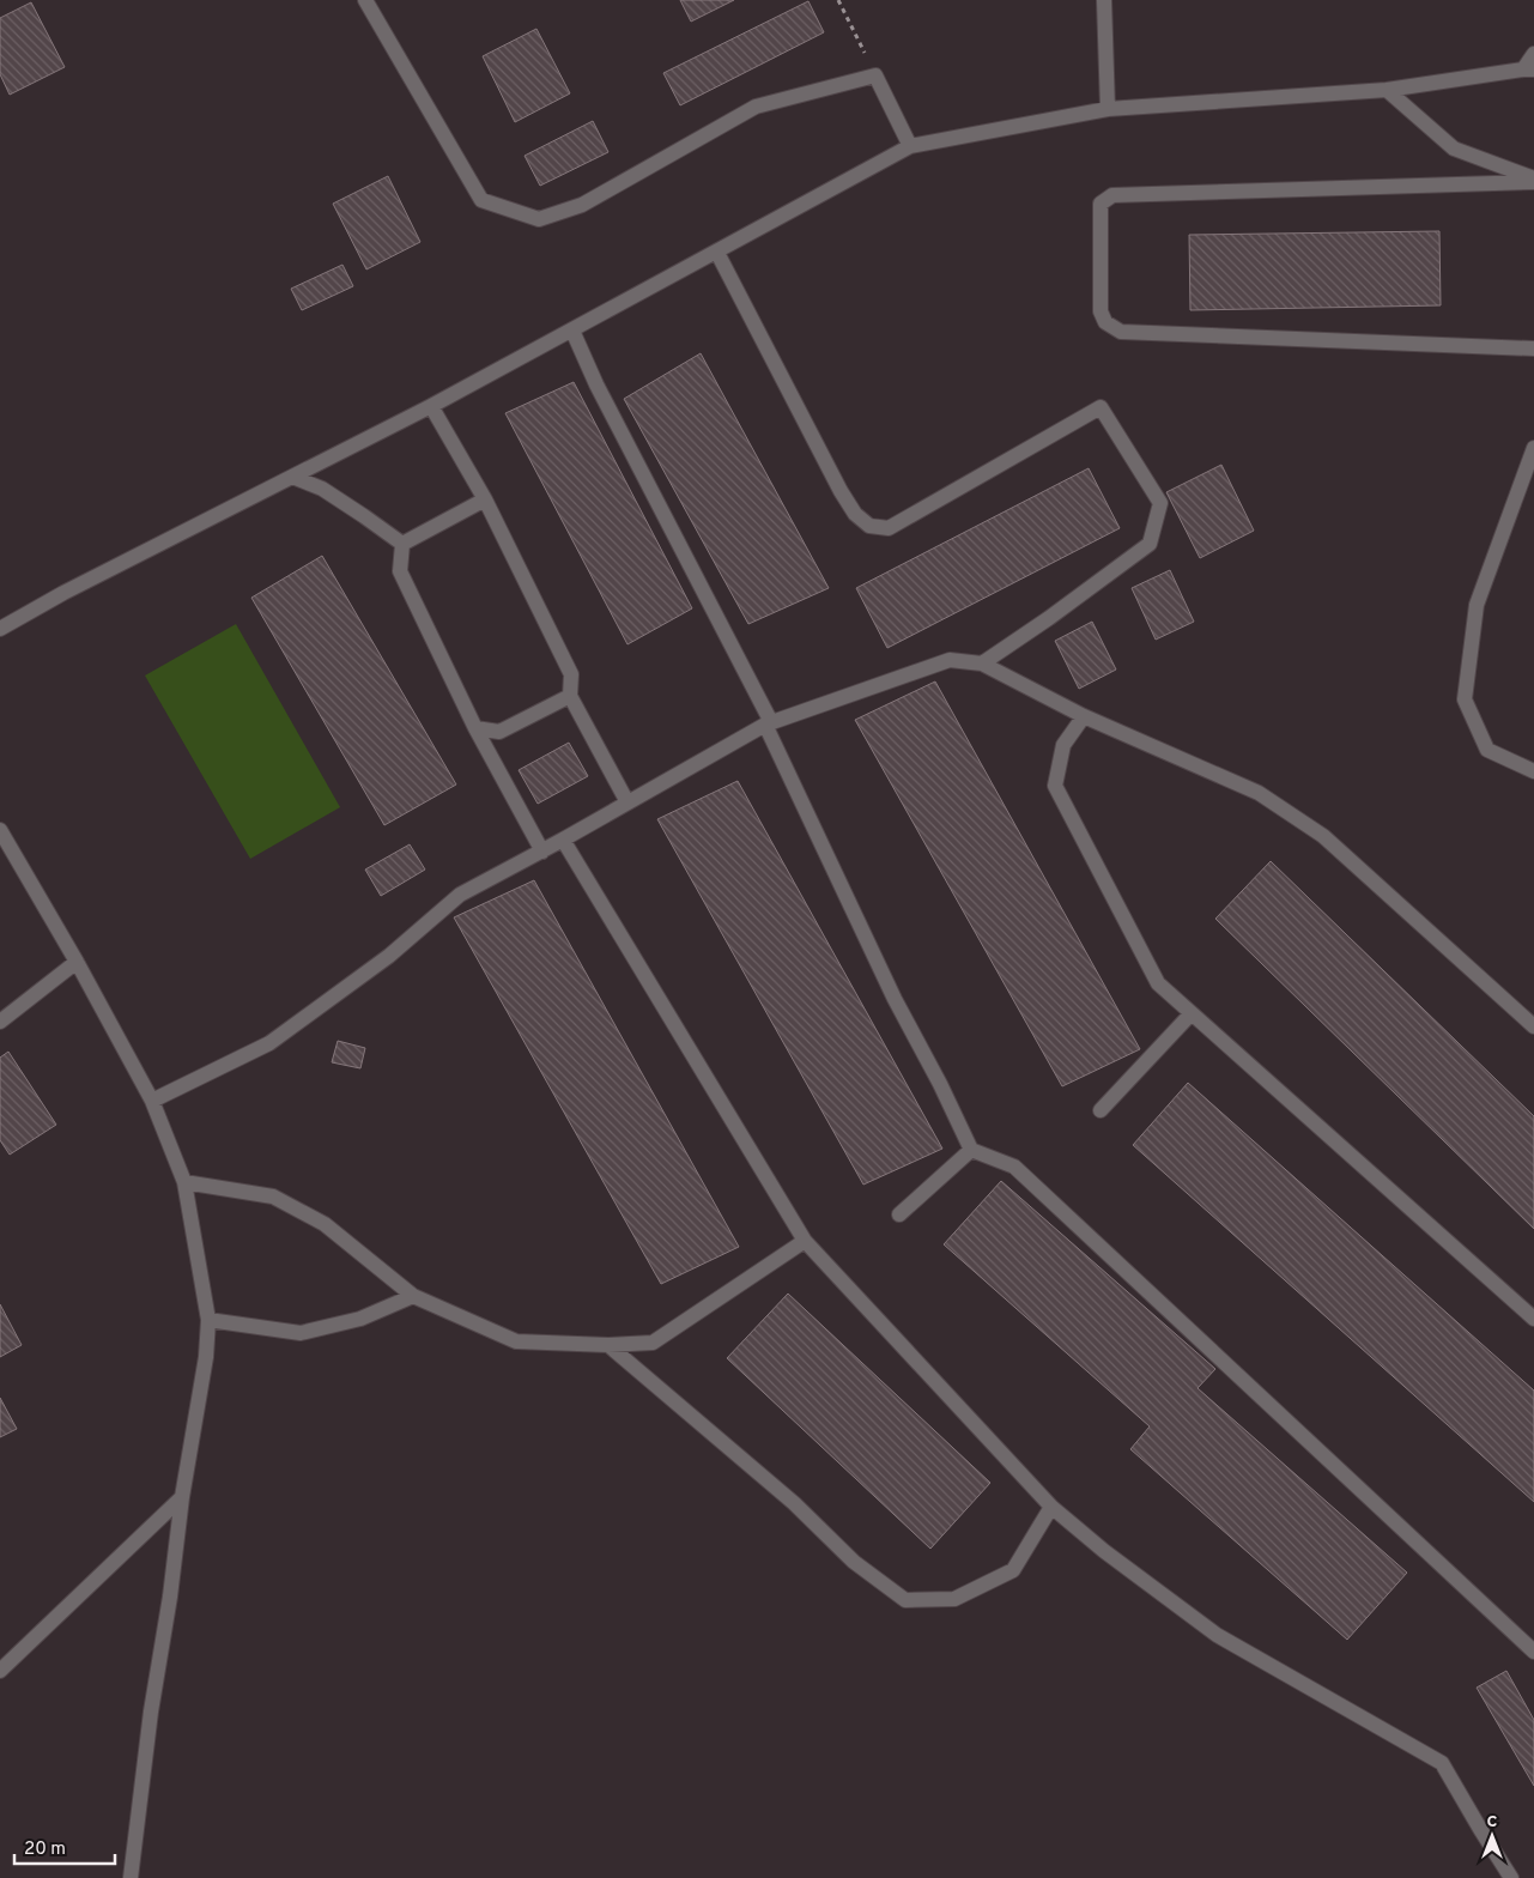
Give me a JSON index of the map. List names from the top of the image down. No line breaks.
{"scale_bar":"20 m","north":"top"}
